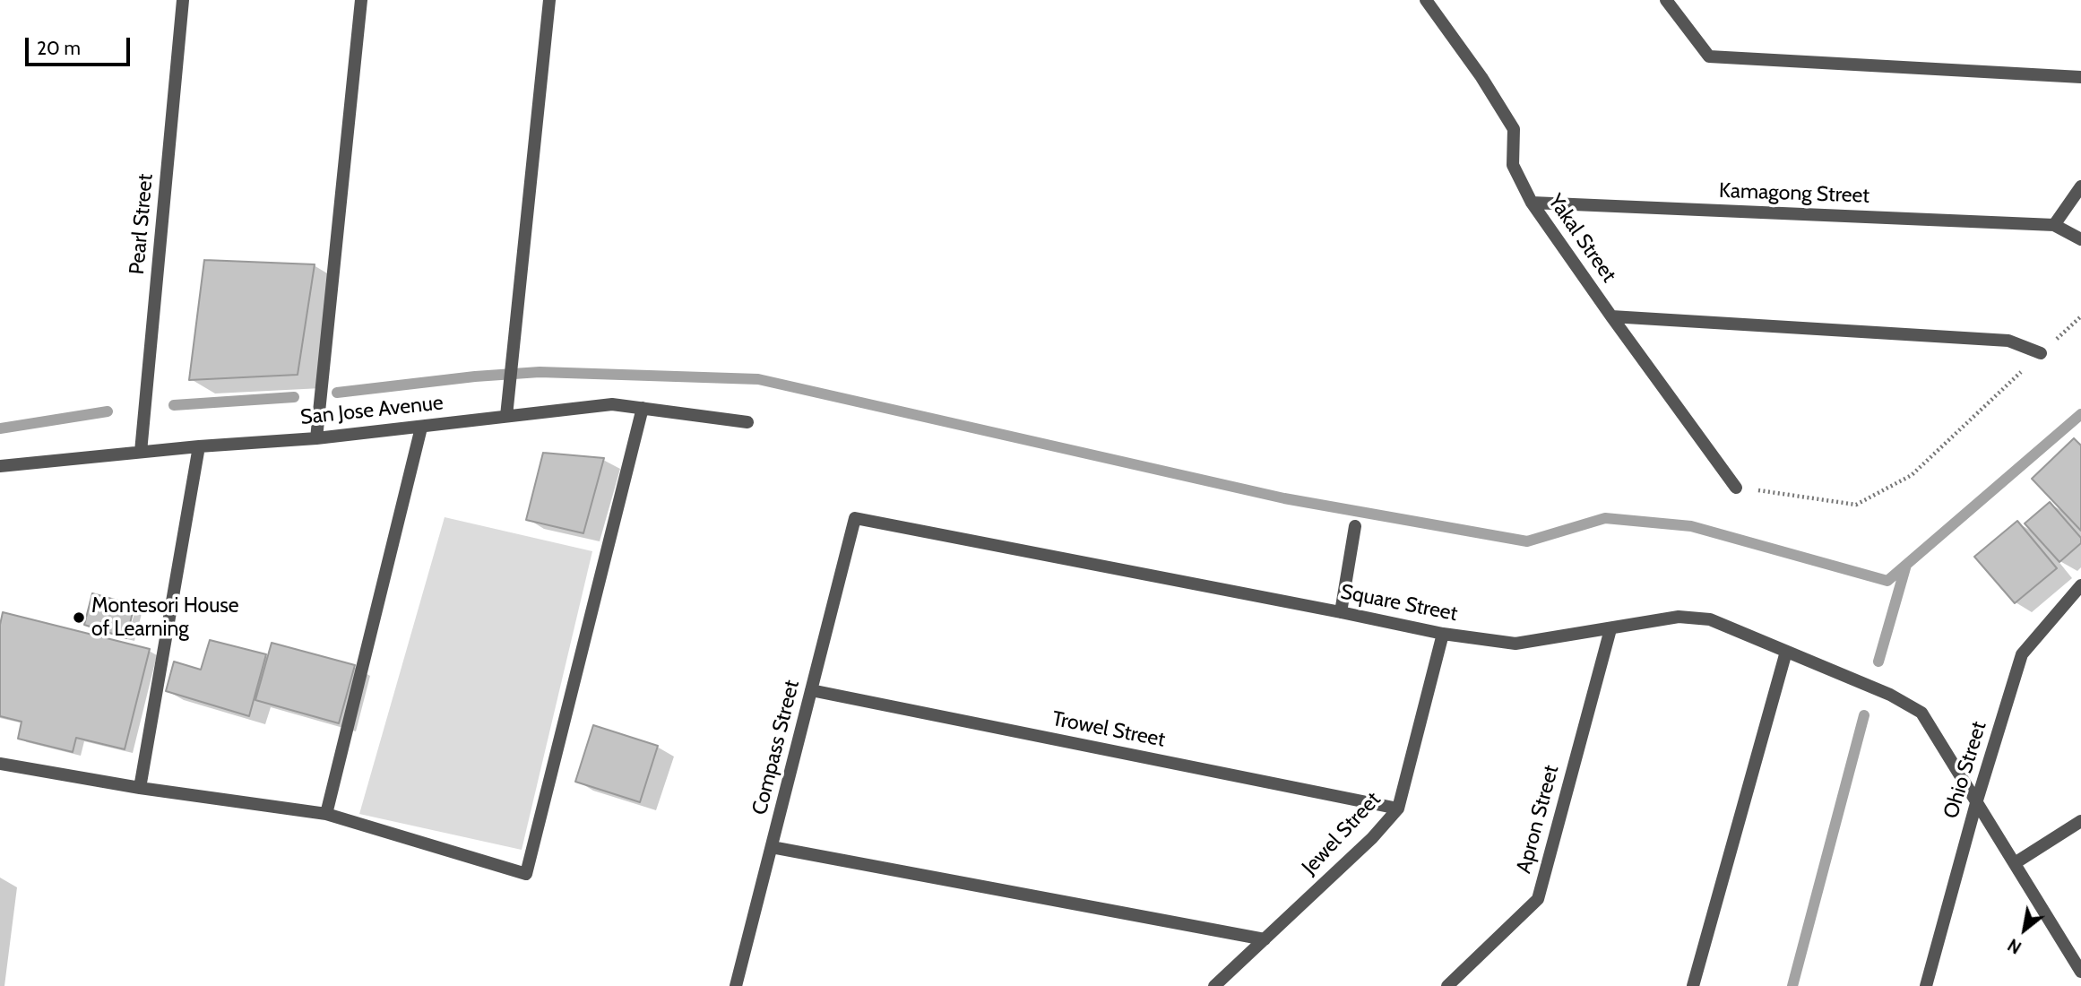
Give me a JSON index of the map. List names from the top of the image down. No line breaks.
{"streets":{"street":["Kamagong Street","Pearl Street","Yakal Street","San Jose Avenue","Square Street","Trowel Street","Compass Street","Ohio Street","Apron Street","Jewel Street"]},"crossings":[["Kamagong Street","Yakal Street"],["Pearl Street","San Jose Avenue"],["Square Street","Compass Street"],["Square Street","Ohio Street"],["Square Street","Apron Street"],["Square Street","Jewel Street"],["Trowel Street","Compass Street"],["Trowel Street","Jewel Street"]],"places":["Montesori House of Learning"],"scale_bar":"20 m","north":"bottom left"}
